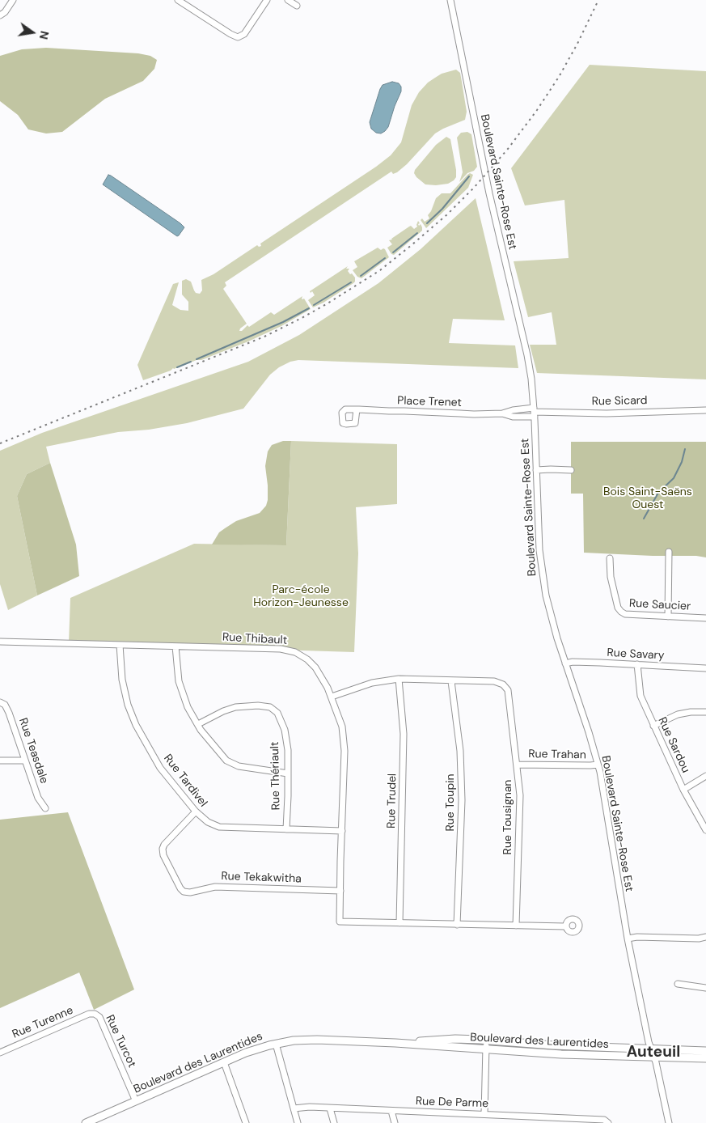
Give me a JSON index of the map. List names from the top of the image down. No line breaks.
{"streets":{"main road":["Boulevard des Laurentides"],"street":["Boulevard Sainte-Rose Est","Rue Sicard","Place Trenet","Rue Saucier","Rue Thibault","Rue Savary","Rue Sardou","Rue Teasdale","Rue Trahan","Rue Thériault","Rue Tardivel","Rue Trudel","Rue Toupin","Rue Tousignan","Rue Tekakwitha","Rue Turenne","Rue Turcot","Rue De Parme"]},"crossings":[["Boulevard Sainte-Rose Est","Rue Sicard"],["Boulevard Sainte-Rose Est","Place Trenet"],["Boulevard Sainte-Rose Est","Rue Savary"],["Boulevard Sainte-Rose Est","Rue Trahan"],["Boulevard Sainte-Rose Est","Boulevard des Laurentides"],["Rue Sicard","Place Trenet"],["Rue Thibault","Rue Tardivel"],["Rue Thibault","Rue Trudel"],["Rue Thibault","Rue Tousignan"],["Rue Thibault","Rue Tekakwitha"],["Rue Savary","Rue Sardou"],["Rue Trahan","Rue Tousignan"],["Rue Thériault","Rue Tardivel"],["Rue Tardivel","Rue Tekakwitha"],["Rue Trudel","Rue Tousignan"],["Rue Toupin","Rue Tousignan"],["Rue Turenne","Rue Turcot"],["Rue Turcot","Boulevard des Laurentides"]],"districts":["Auteuil"],"parks":["Bois Saint-Saëns Ouest","Parc-école Horizon-Jeunesse"],"north":"right"}
